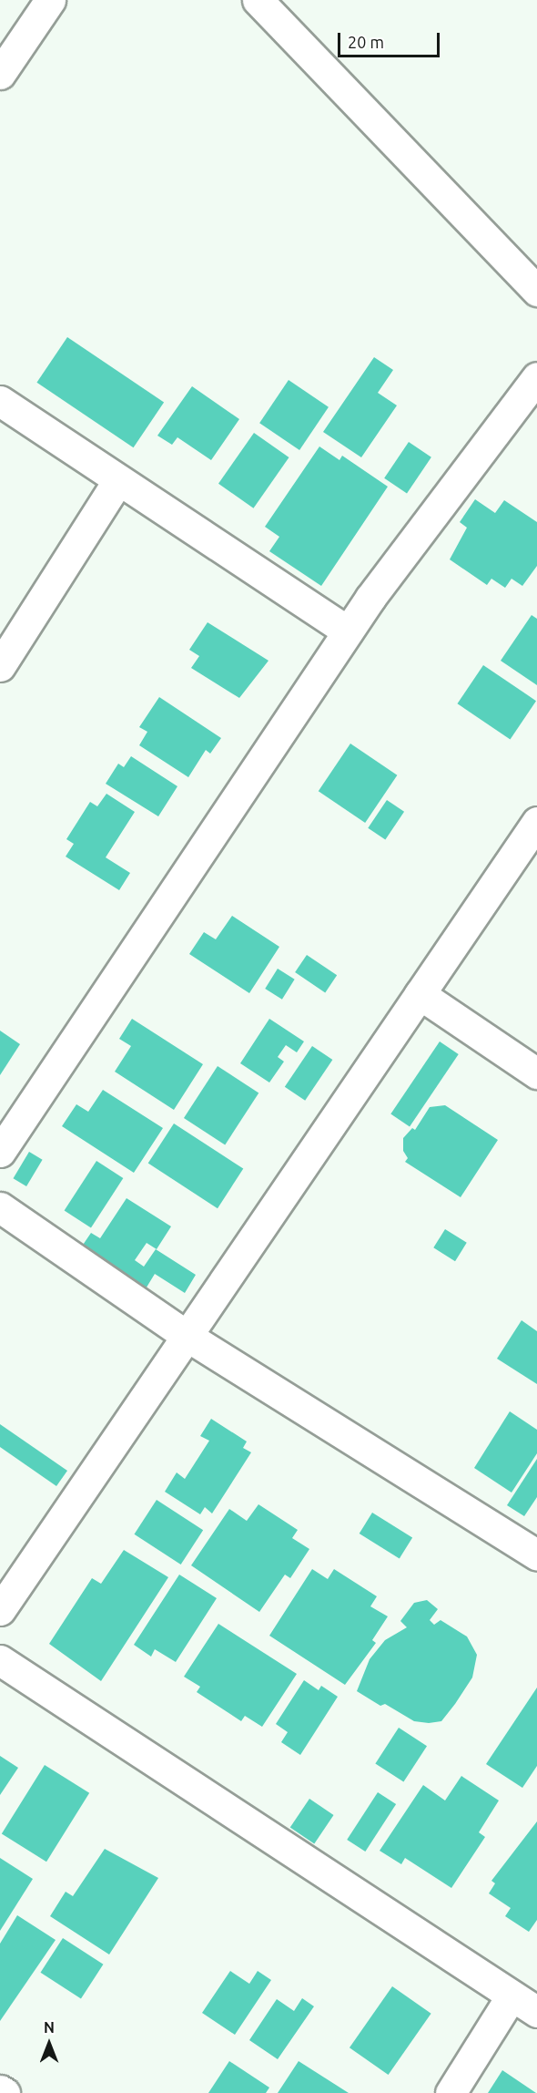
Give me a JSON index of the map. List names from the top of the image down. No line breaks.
{"scale_bar":"20 m","north":"top"}
